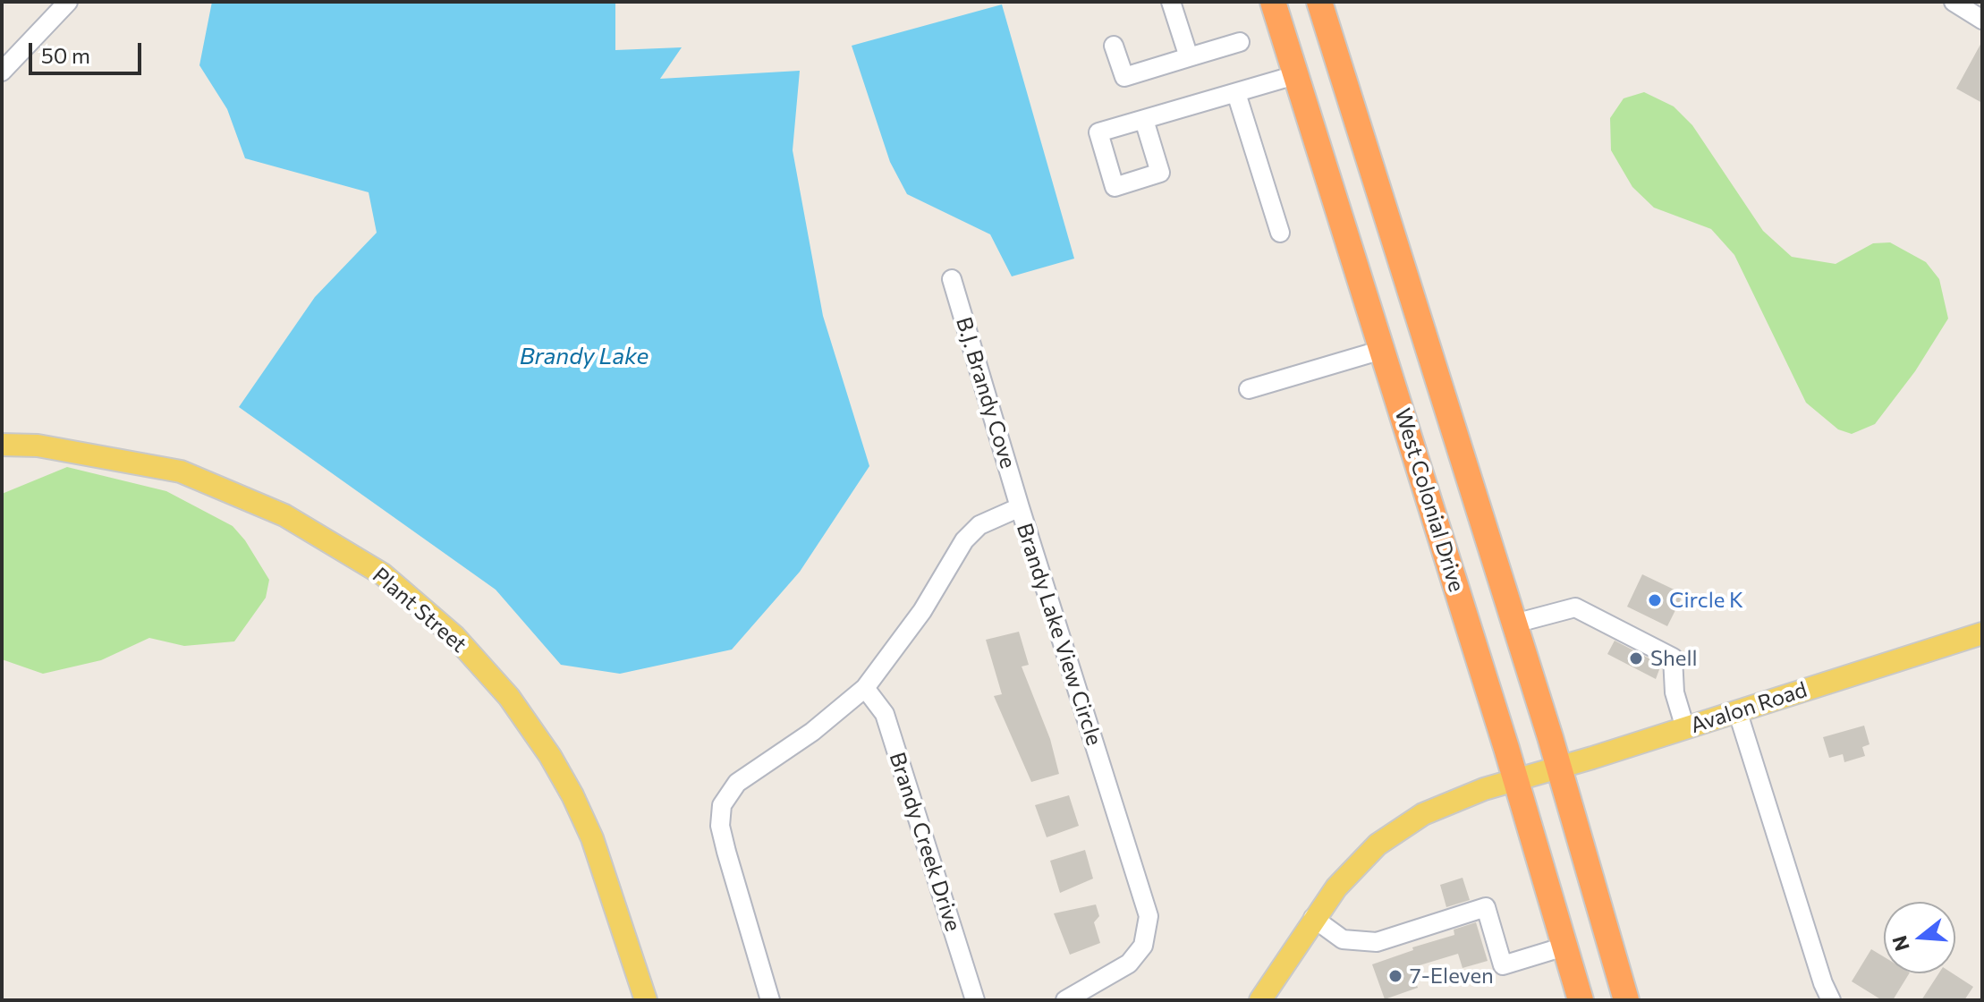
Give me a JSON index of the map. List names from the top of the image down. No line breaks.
{"streets":{"highway":["West Colonial Drive"],"main road":["Plant Street","Avalon Road"],"street":["B.J. Brandy Cove","Brandy Lake View Circle","Brandy Creek Drive"]},"crossings":[["B.J. Brandy Cove","Brandy Lake View Circle"],["West Colonial Drive","Avalon Road"],["Brandy Lake View Circle","Brandy Creek Drive"]],"water":["Brandy Lake"],"places":["Circle K","Shell","7-Eleven"],"scale_bar":"50 m","north":"left"}
